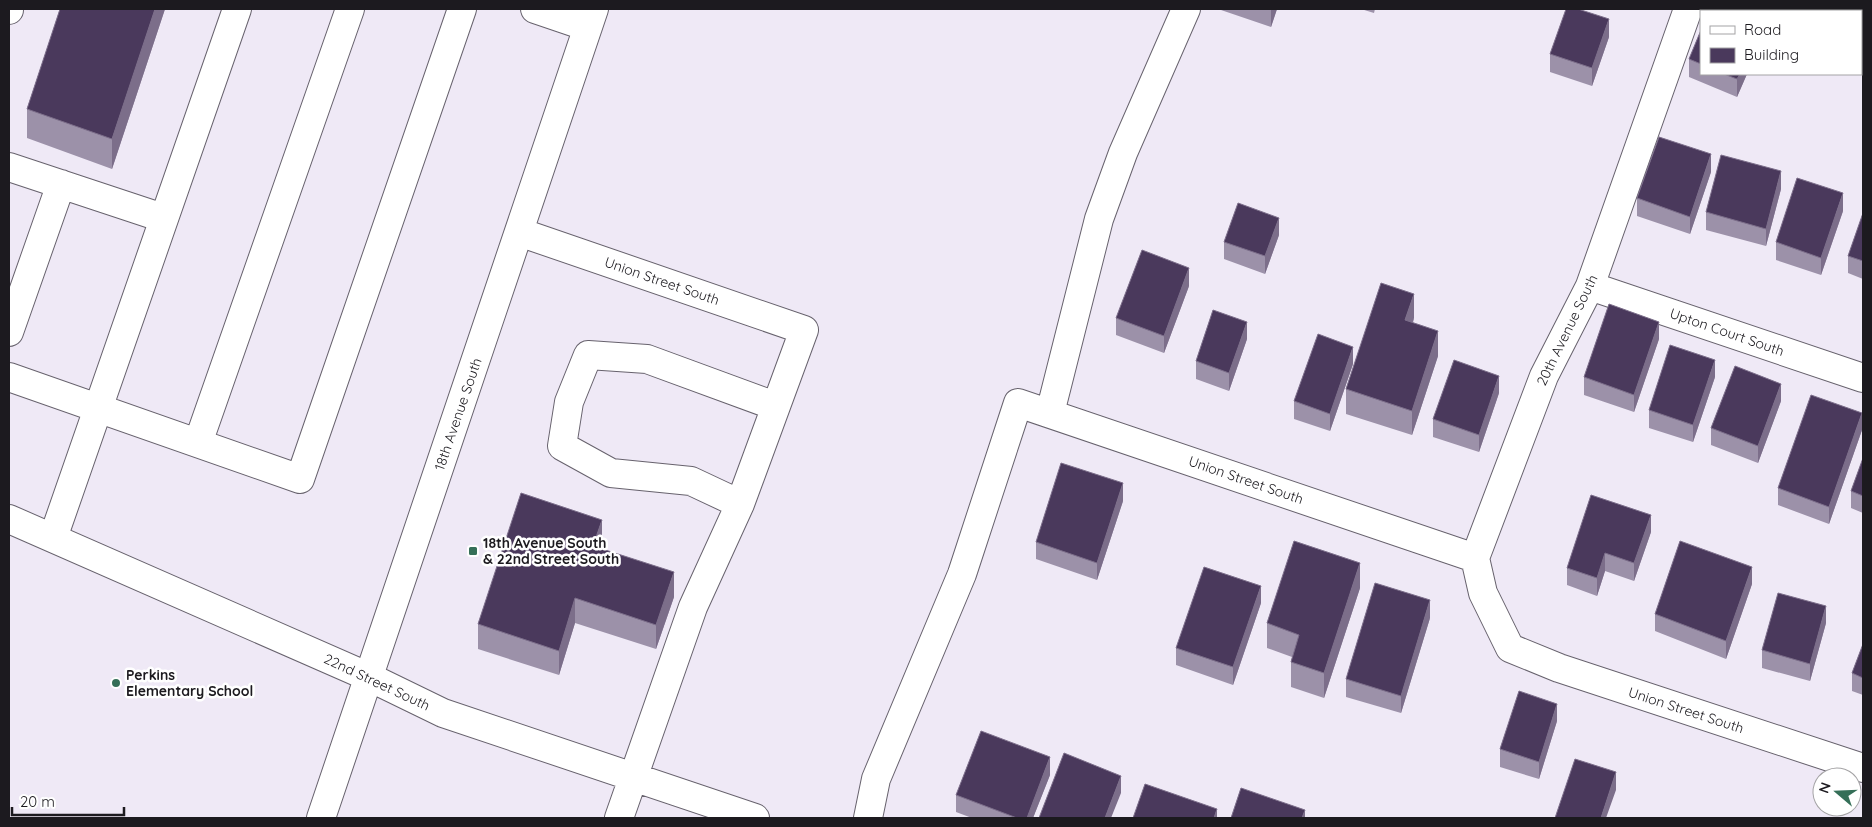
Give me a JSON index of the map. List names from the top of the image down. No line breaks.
{"streets":{"street":["Union Street South","20th Avenue South","Upton Court South","18th Avenue South","22nd Street South"]},"crossings":[["Union Street South","20th Avenue South"],["Union Street South","18th Avenue South"],["20th Avenue South","Upton Court South"],["18th Avenue South","22nd Street South"]],"places":{"transit":["18th Avenue South & 22nd Street South"],"other":["Perkins Elementary School"]},"legend":["Road","Building"],"scale_bar":"20 m","north":"left"}
